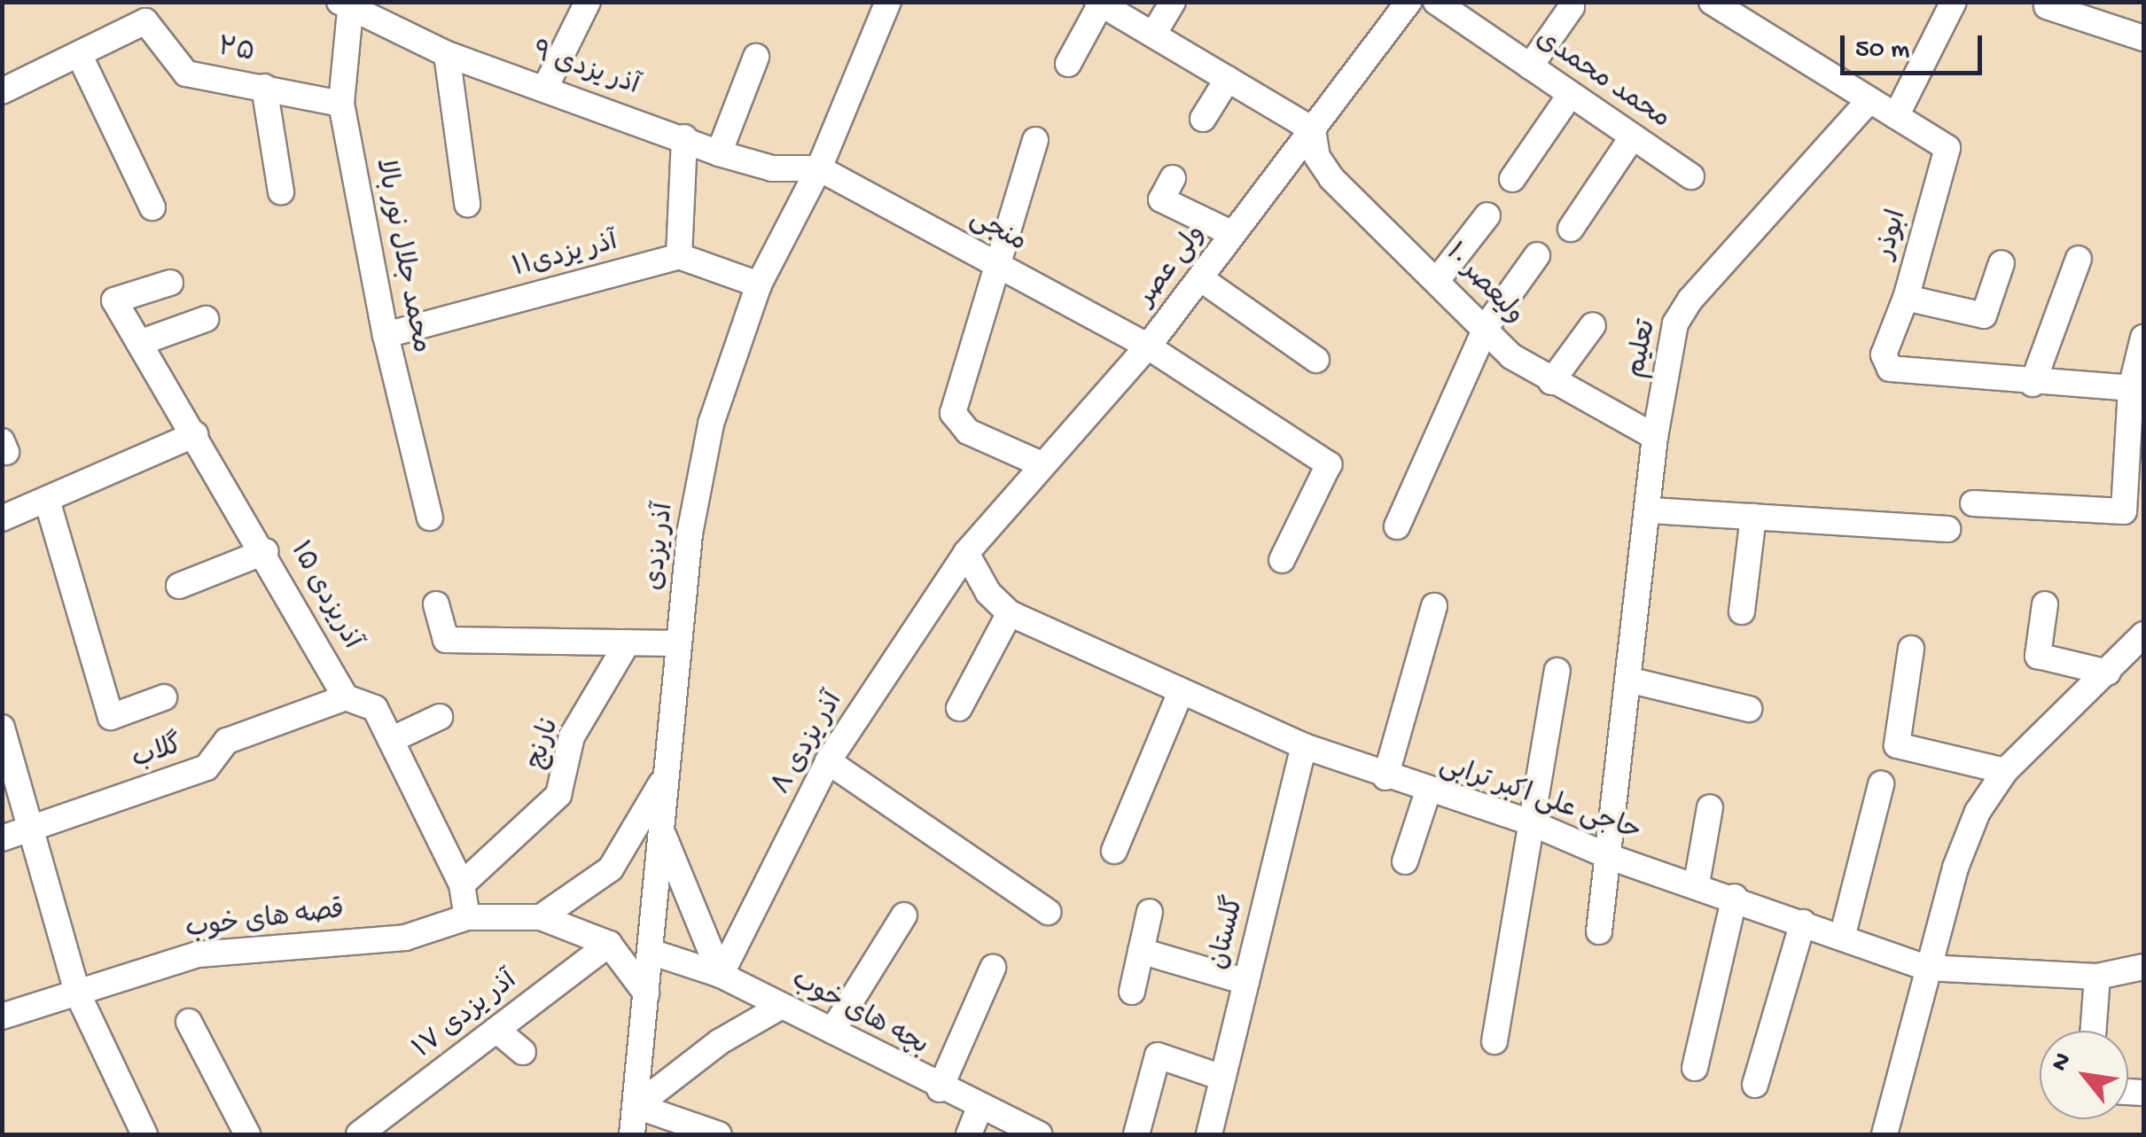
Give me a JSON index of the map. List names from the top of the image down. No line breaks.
{"streets":{"street":["۲۵","آذر یزدی ۹","محمد محمدی","منجی","ابوذر","محمد جلال نور بالا","آذر یزدی۱۱","ولی عصر","۱۰ ولیعصر","تعلیم","آذر یزدی","۱۵ آذریزدی","نارنج","۸ آذر یزدی","گلاب","حاجی علی اکبر ترابی","قصه های خوب","گلستان","بچه های خوب","آذر یزدی ۱۷"]},"crossings":[["۲۵","محمد جلال نور بالا"],["آذر یزدی ۹","منجی"],["آذر یزدی ۹","محمد جلال نور بالا"],["آذر یزدی ۹","آذر یزدی"],["منجی","ولی عصر"],["منجی","آذر یزدی"],["ابوذر","تعلیم"],["محمد جلال نور بالا","آذر یزدی۱۱"],["ولی عصر","۱۰ ولیعصر"],["ولی عصر","۸ آذر یزدی"],["ولی عصر","حاجی علی اکبر ترابی"],["۱۰ ولیعصر","تعلیم"],["تعلیم","حاجی علی اکبر ترابی"],["آذر یزدی","بچه های خوب"],["۱۵ آذریزدی","نارنج"],["۱۵ آذریزدی","گلاب"],["۱۵ آذریزدی","قصه های خوب"],["۸ آذر یزدی","حاجی علی اکبر ترابی"],["۸ آذر یزدی","بچه های خوب"],["حاجی علی اکبر ترابی","گلستان"],["قصه های خوب","آذر یزدی ۱۷"]],"scale_bar":"50 m","north":"top left"}
